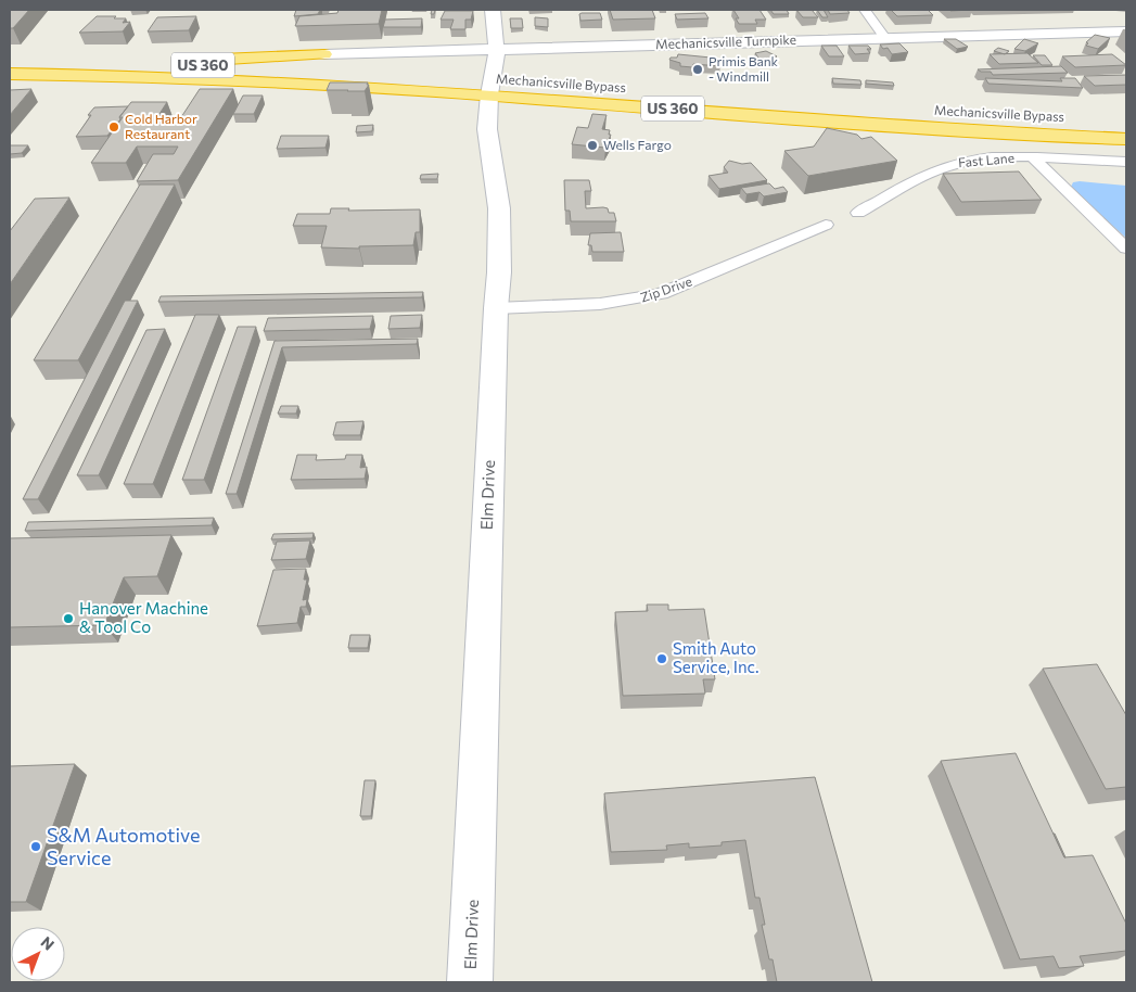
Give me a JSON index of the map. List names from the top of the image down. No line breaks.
{"streets":{"highway":["US 360","Mechanicsville Bypass"],"main road":["Mechanicsville Turnpike","Elm Drive"],"street":["Fast Lane","Zip Drive"]},"crossings":[["Mechanicsville Turnpike","Elm Drive"],["US 360","Mechanicsville Bypass"],["Mechanicsville Bypass","Elm Drive"],["Zip Drive","Elm Drive"]],"places":["Primis Bank - Windmill","Cold Harbor Restaurant","Wells Fargo","Hanover Machine & Tool Co","Smith Auto Service, Inc.","S&M Automotive Service"],"north":"top right"}
